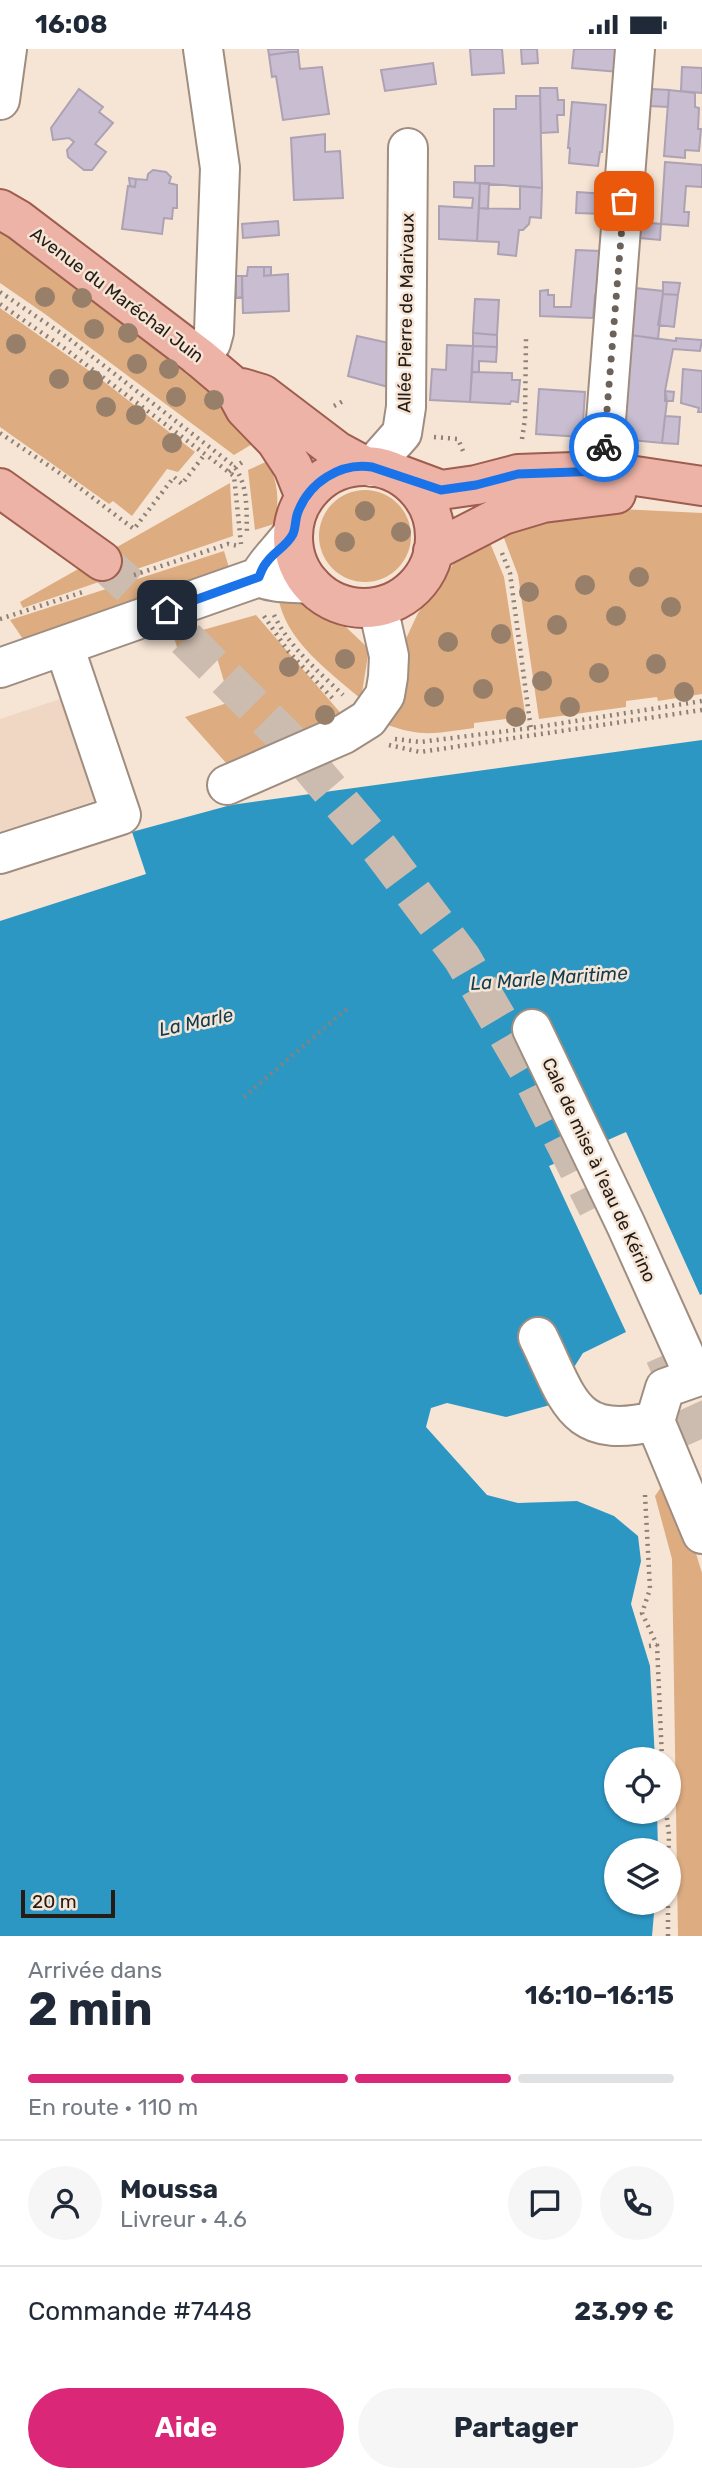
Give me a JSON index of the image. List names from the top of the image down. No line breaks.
{"streets":{"main road":["Avenue du Maréchal Juin"],"street":["Allée Pierre de Marivaux","Cale de mise à l’eau de Kérino"]},"crossings":[["Avenue du Maréchal Juin","Allée Pierre de Marivaux"]],"water":["La Marle Maritime","La Marle"],"scale_bar":"20 m","page":{"status":"16:08","scale":"20 m","heading":["2 min","Arrivée dans","16:10–16:15"],"panel":["Moussa","Livreur · 4.6","Commande #7448","23.99 €"],"bar":"En route · 110 m","buttons":["Aide","Partager"]}}
